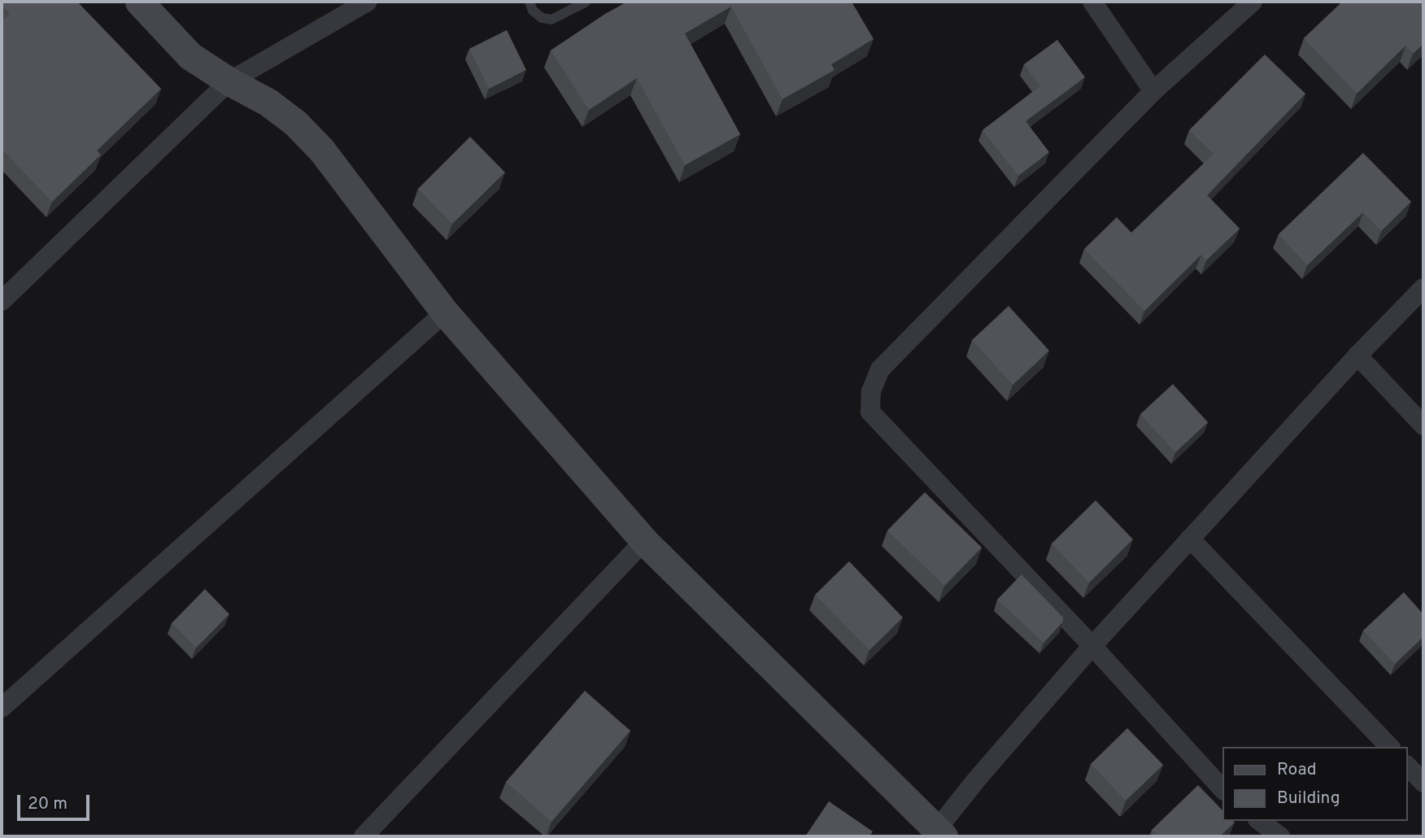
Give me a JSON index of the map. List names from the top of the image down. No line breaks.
{"legend":["Road","Building"],"scale_bar":"20 m"}
